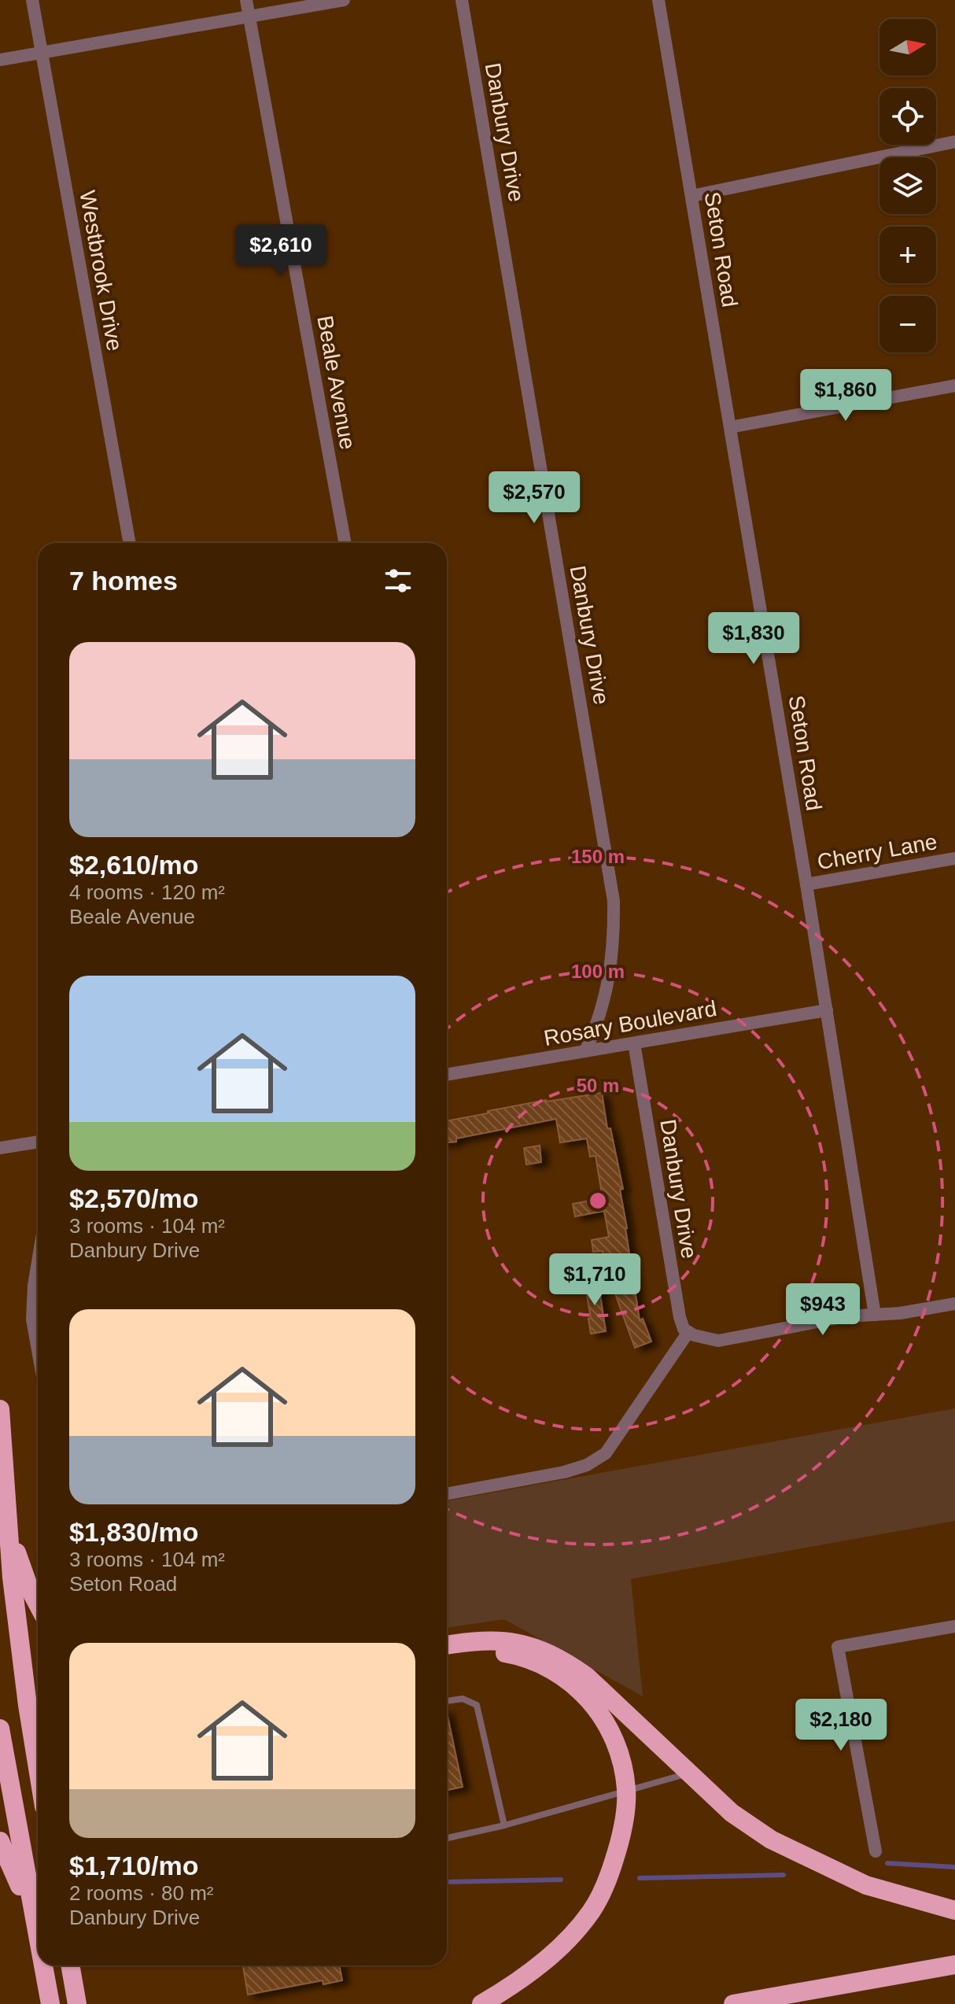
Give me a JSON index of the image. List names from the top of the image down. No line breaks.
{"streets":{"street":["Danbury Drive","Seton Road","Westbrook Drive","Beale Avenue","Cherry Lane","Rosary Boulevard"]},"crossings":[["Danbury Drive","Rosary Boulevard"],["Seton Road","Cherry Lane"],["Seton Road","Rosary Boulevard"]],"north":"right","page":{"map_buttons":["+","−"],"price":["$2,610","$1,860","$2,570","$1,830","$1,710","$943","$2,180"],"heading":"7 homes","list":[{"name":"$2,610/mo","note":"4 rooms · 120 m² · Beale Avenue"},{"name":"$2,570/mo","note":"3 rooms · 104 m² · Danbury Drive"},{"name":"$1,830/mo","note":"3 rooms · 104 m² · Seton Road"},{"name":"$1,710/mo","note":"2 rooms · 80 m² · Danbury Drive"}]},"rings":["150 m","100 m","50 m"]}
